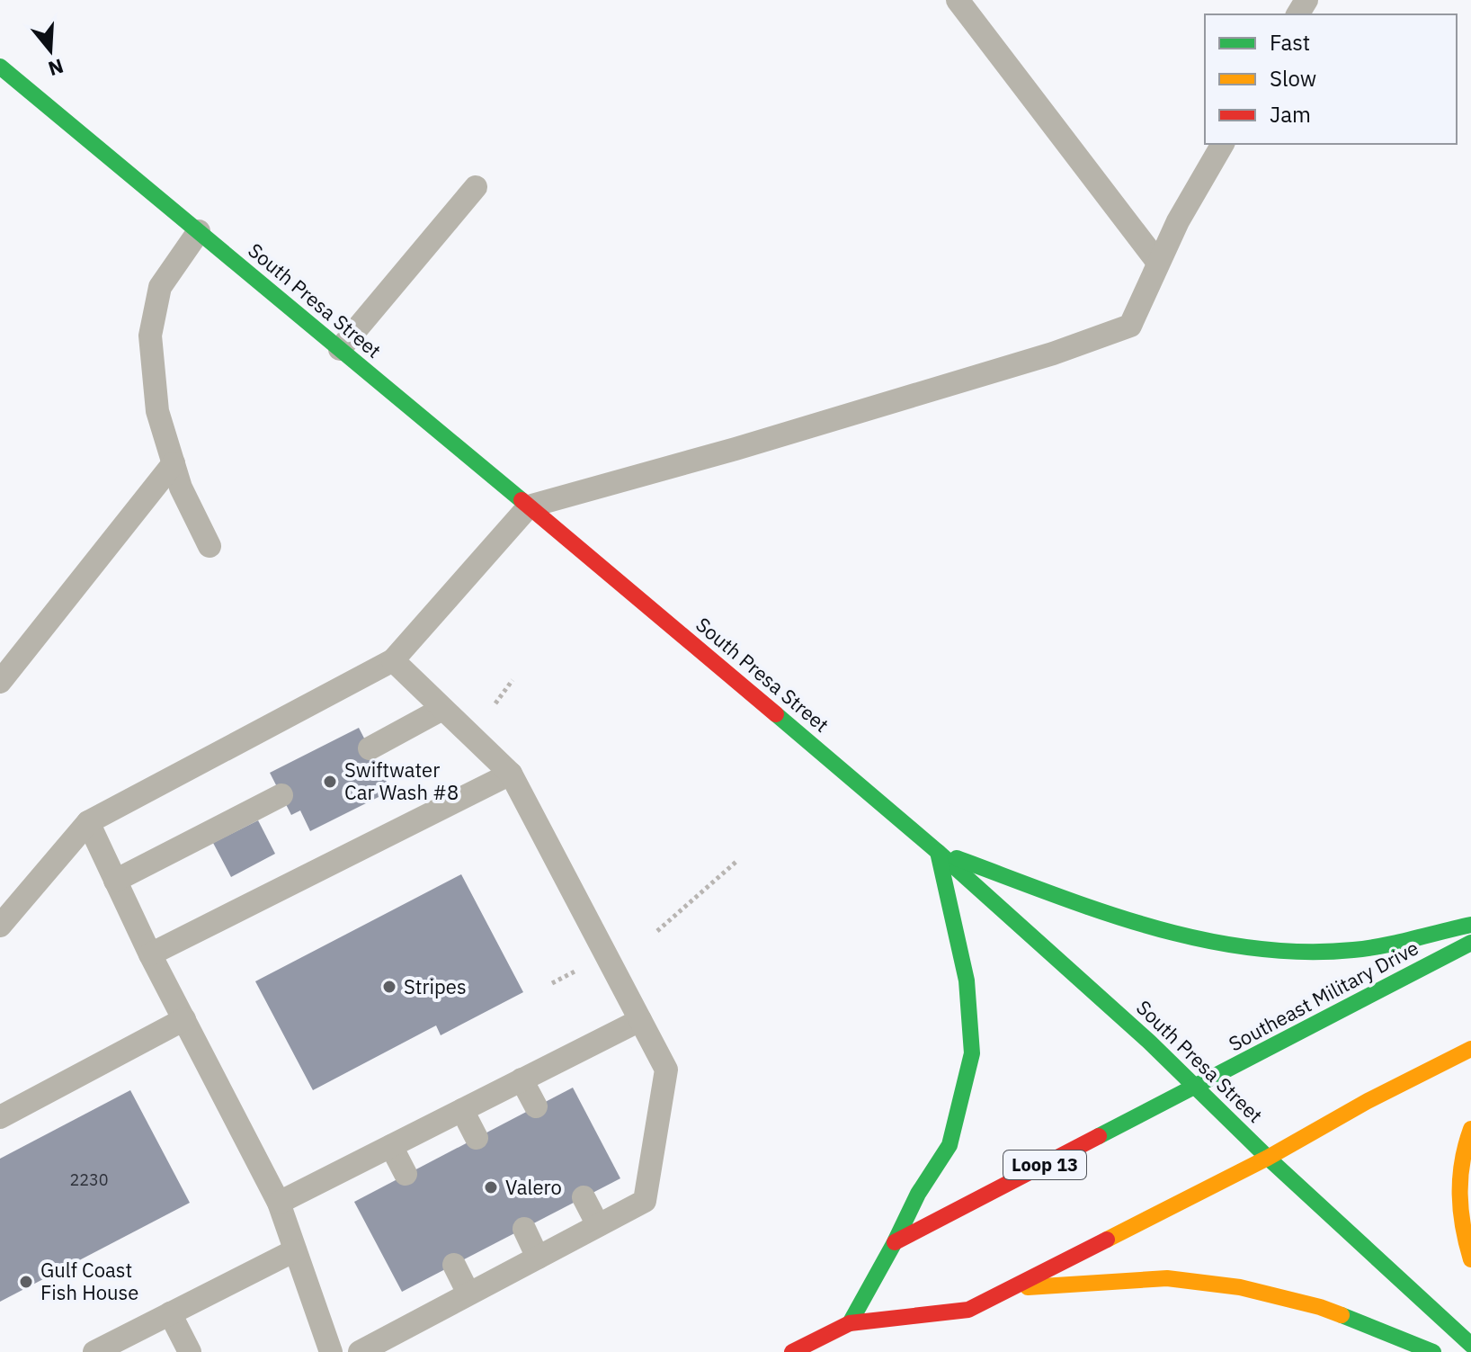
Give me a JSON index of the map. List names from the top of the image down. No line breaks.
{"streets":{"main road":["South Presa Street","Southeast Military Drive","Loop 13"]},"crossings":[["South Presa Street","Southeast Military Drive"]],"places":["Swiftwater Car Wash #8","Stripes","Valero","Gulf Coast Fish House"],"house_numbers":["2230"],"legend":["Fast","Slow","Jam"],"north":"bottom"}
